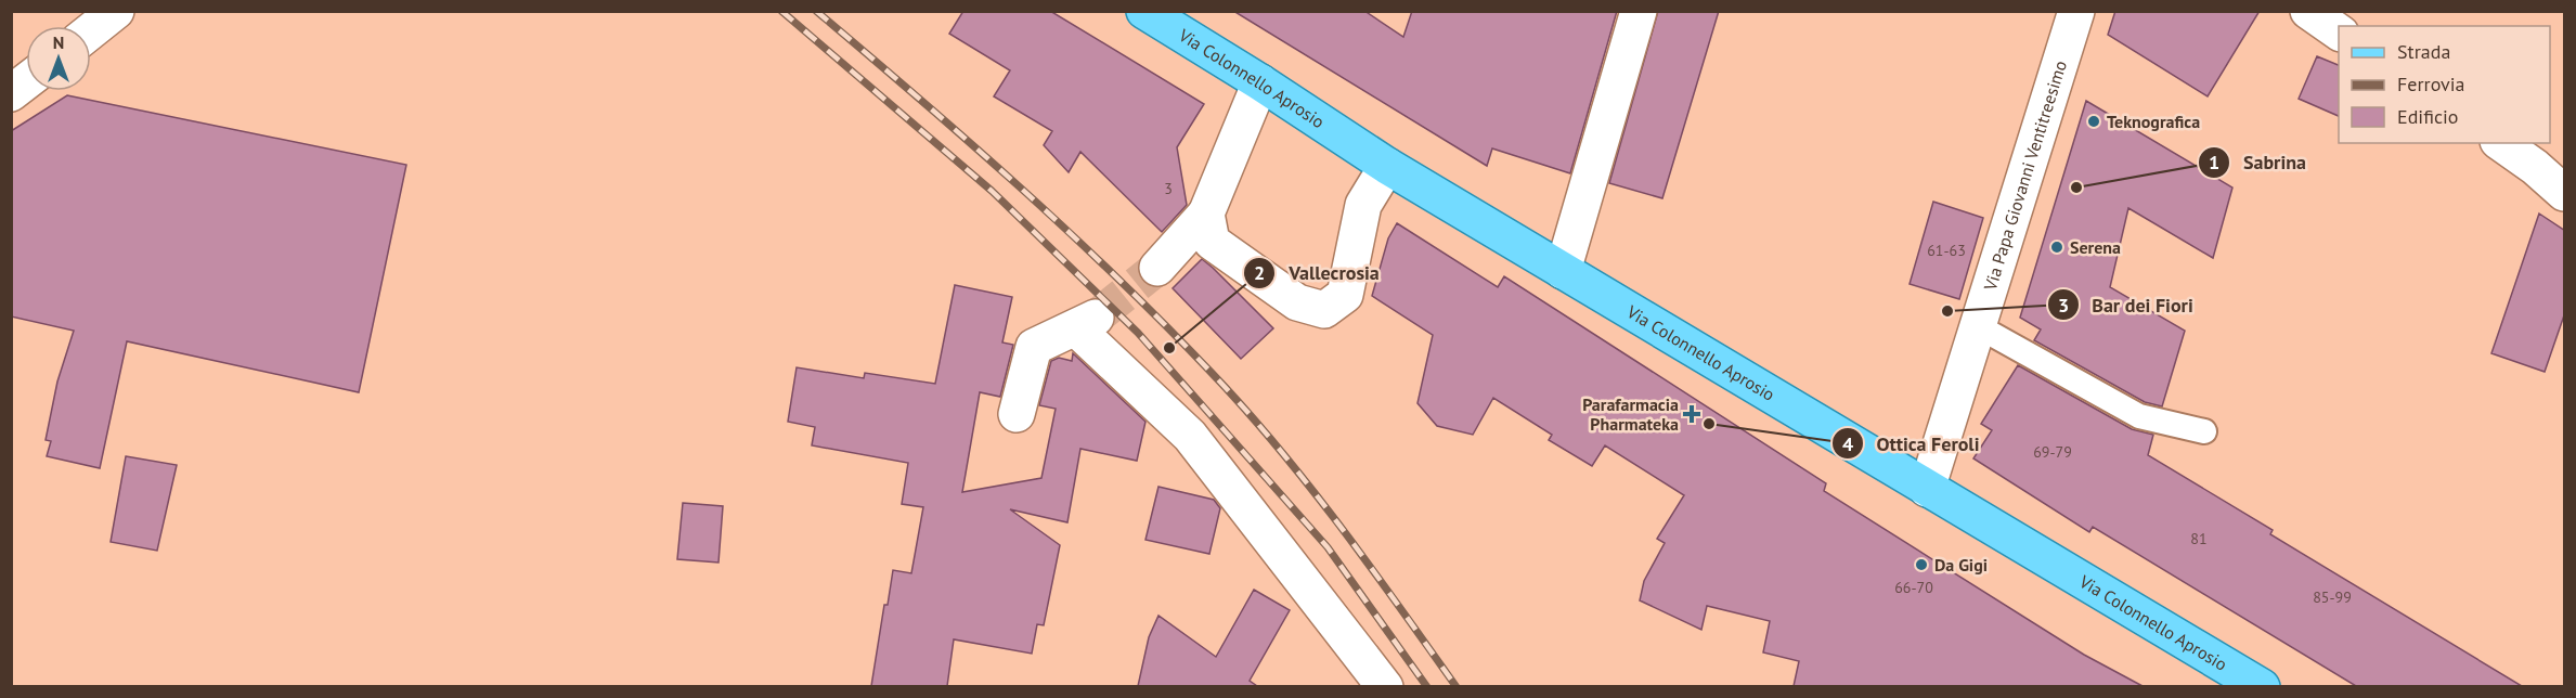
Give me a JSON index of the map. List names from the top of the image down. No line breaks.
{"streets":{"main road":["Via Colonnello Aprosio"],"street":["Via Papa Giovanni Ventitreesimo"]},"crossings":[["Via Colonnello Aprosio","Via Papa Giovanni Ventitreesimo"]],"places":{"other":["Teknografica","Sabrina","Serena","Bar dei Fiori","Vallecrosia","Ottica Feroli","Da Gigi"],"health":["Parafarmacia Pharmateka"]},"house_numbers":["3","61-63","69-79","81","66-70","85-99"],"legend":["Strada","Ferrovia","Edificio"],"north":"top"}
